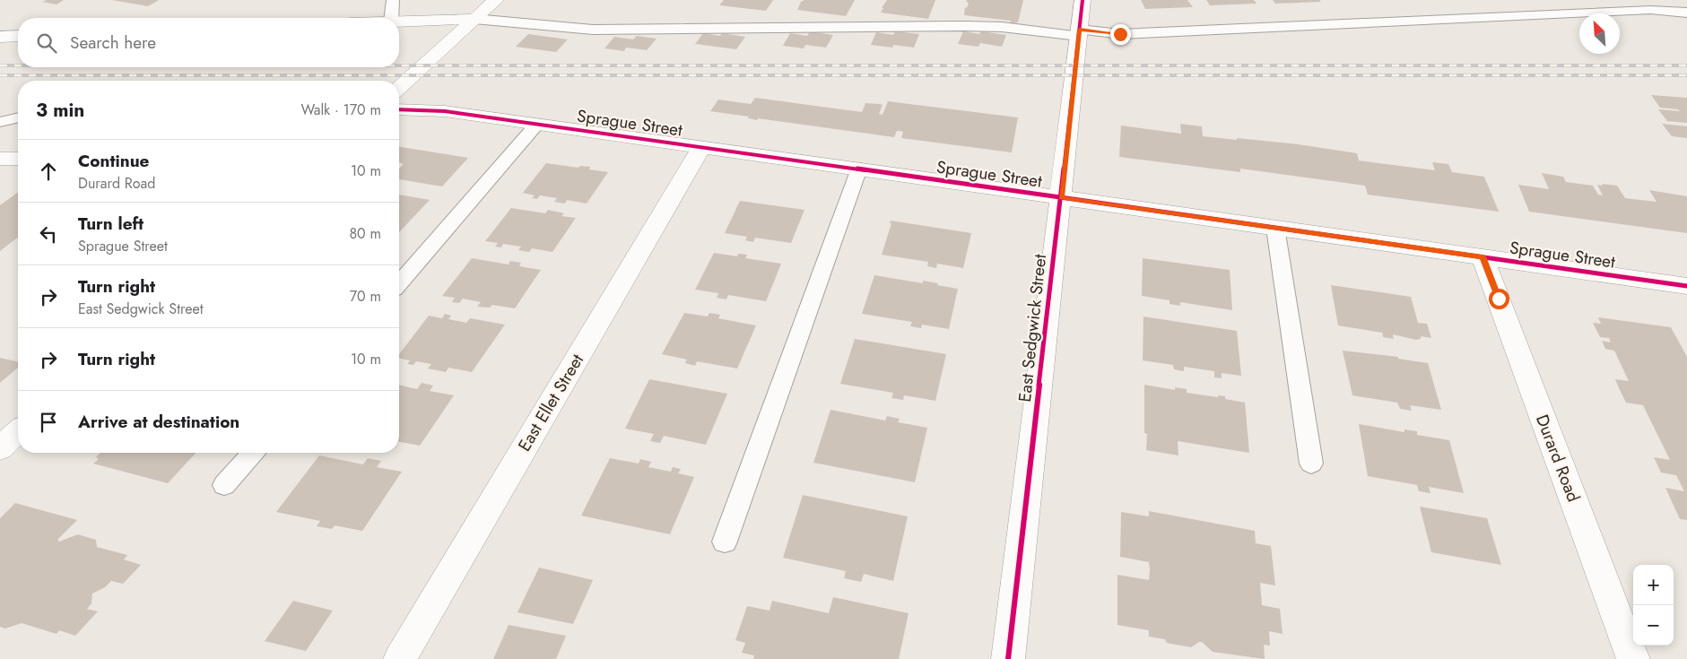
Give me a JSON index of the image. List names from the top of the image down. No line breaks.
{"streets":{"street":["Sprague Street","East Sedgwick Street","East Ellet Street","Durard Road"]},"crossings":[["Sprague Street","East Sedgwick Street"],["Sprague Street","East Ellet Street"],["Sprague Street","Durard Road"]],"north":"top left","page":{"search":"Search here","heading":["3 min","Walk · 170 m"],"list":[["Continue","Durard Road","10 m"],["Turn left","Sprague Street","80 m"],["Turn right","East Sedgwick Street","70 m"],["Turn right","10 m"],"Arrive at destination"],"map_buttons":["+","−"]}}
